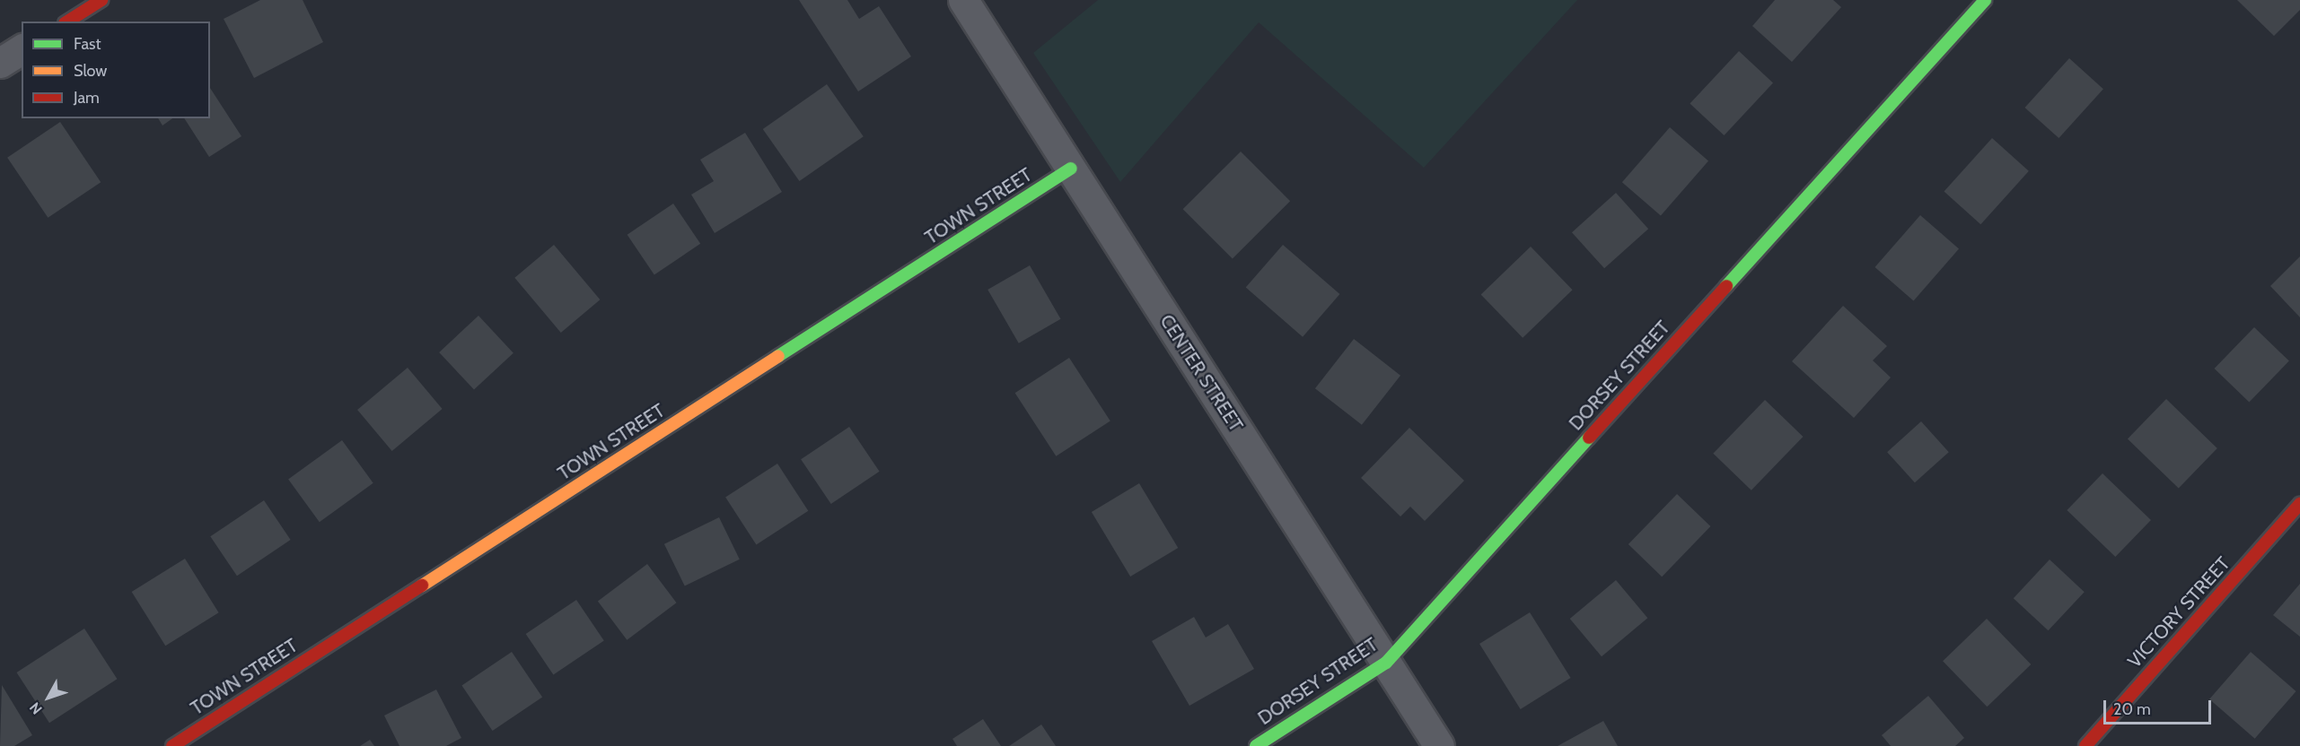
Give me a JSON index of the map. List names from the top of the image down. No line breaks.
{"streets":{"street":["TOWN STREET","CENTER STREET","DORSEY STREET","VICTORY STREET"]},"crossings":[["TOWN STREET","CENTER STREET"],["CENTER STREET","DORSEY STREET"]],"legend":["Fast","Slow","Jam"],"scale_bar":"20 m","north":"bottom left"}
